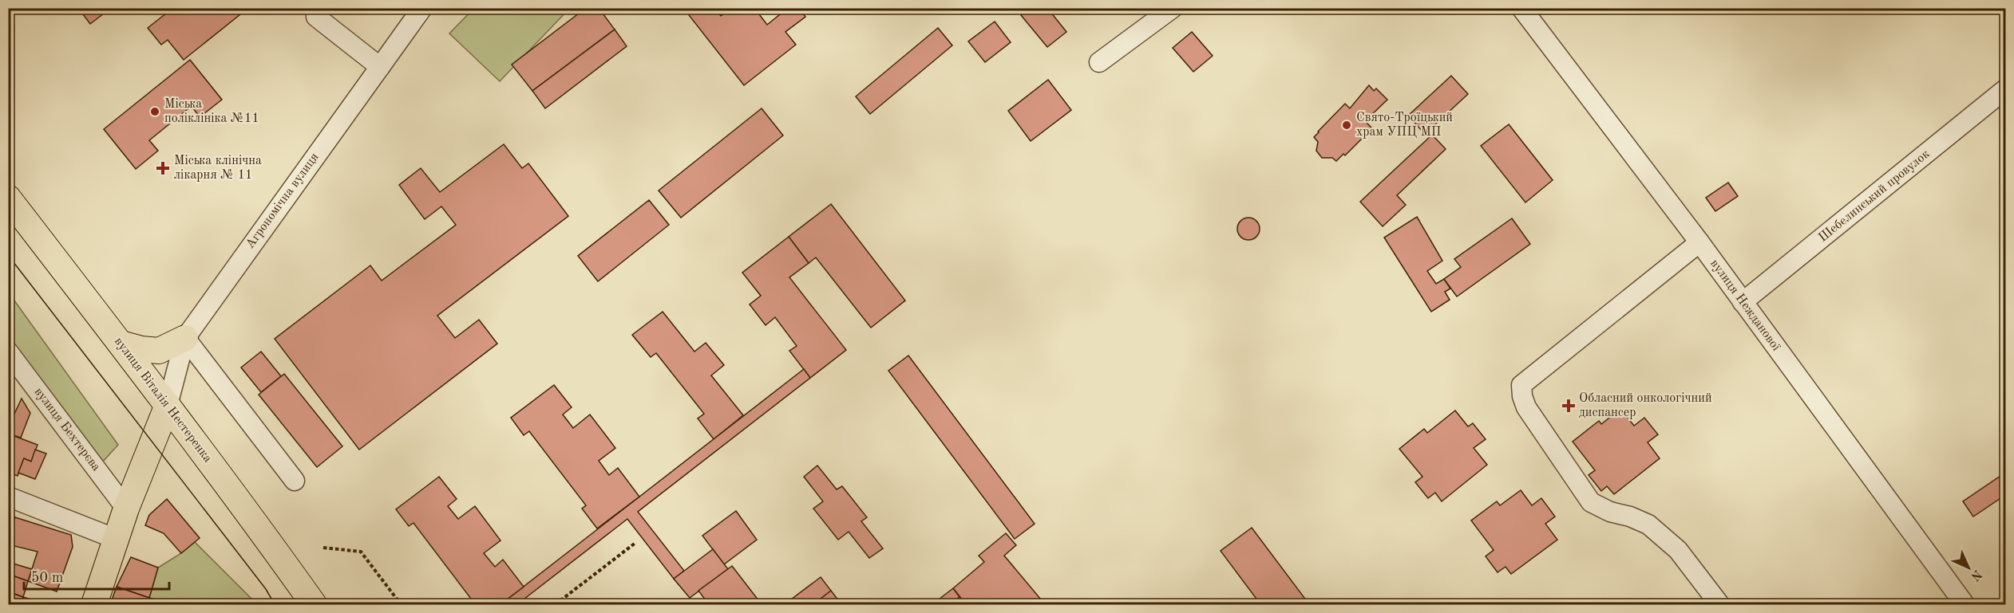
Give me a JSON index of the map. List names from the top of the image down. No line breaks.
{"streets":{"main road":["вулиця Віталія Нестеренка"],"street":["Шебелинський провулок","Агрономічна вулиця","вулиця Нежданової","вулиця Бехтерєва"]},"crossings":[["Шебелинський провулок","вулиця Нежданової"],["Агрономічна вулиця","вулиця Віталія Нестеренка"]],"places":{"other":["Міська поліклініка №11","Свято-Троїцький храм УПЦ МП"],"health":["Міська клінічна лікарня № 11","Обласний онкологічний диспансер"]},"scale_bar":"50 m","north":"bottom right"}
